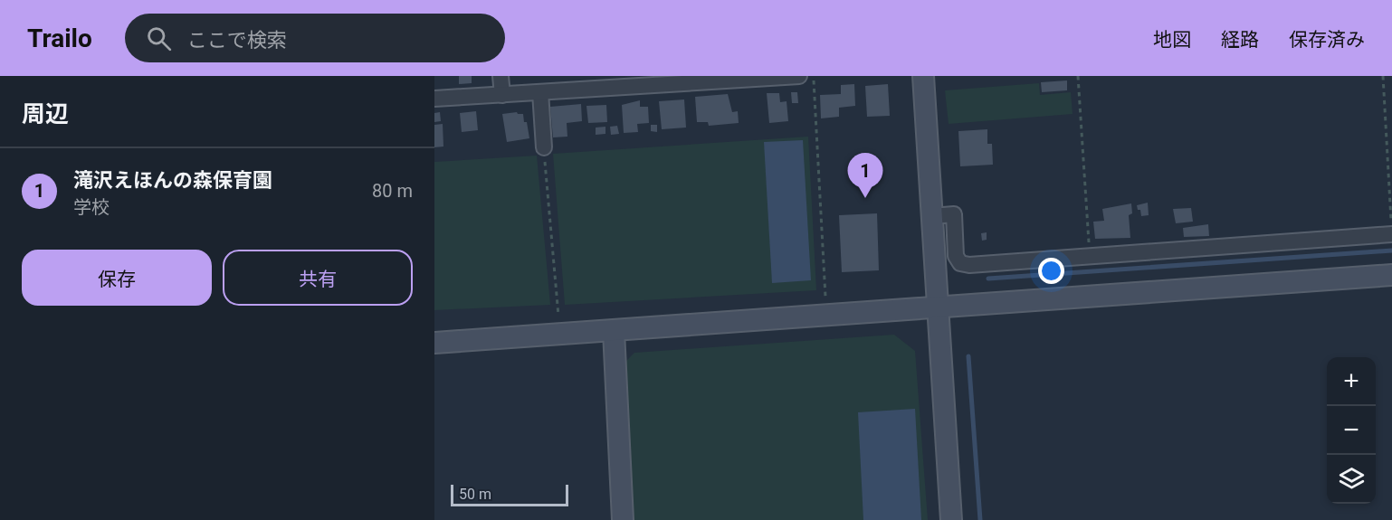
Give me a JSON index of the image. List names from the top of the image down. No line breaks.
{"scale_bar":"50 m","page":{"header":"Trailo","search":"ここで検索","nav":["地図","経路","保存済み"],"heading":"周辺","list":[{"mark":"1","name":"滝沢えほんの森保育園","note":"学校","value":"80 m"}],"pins":"1","buttons":["保存","共有"],"map_buttons":["+","−"],"scale":"50 m"}}
